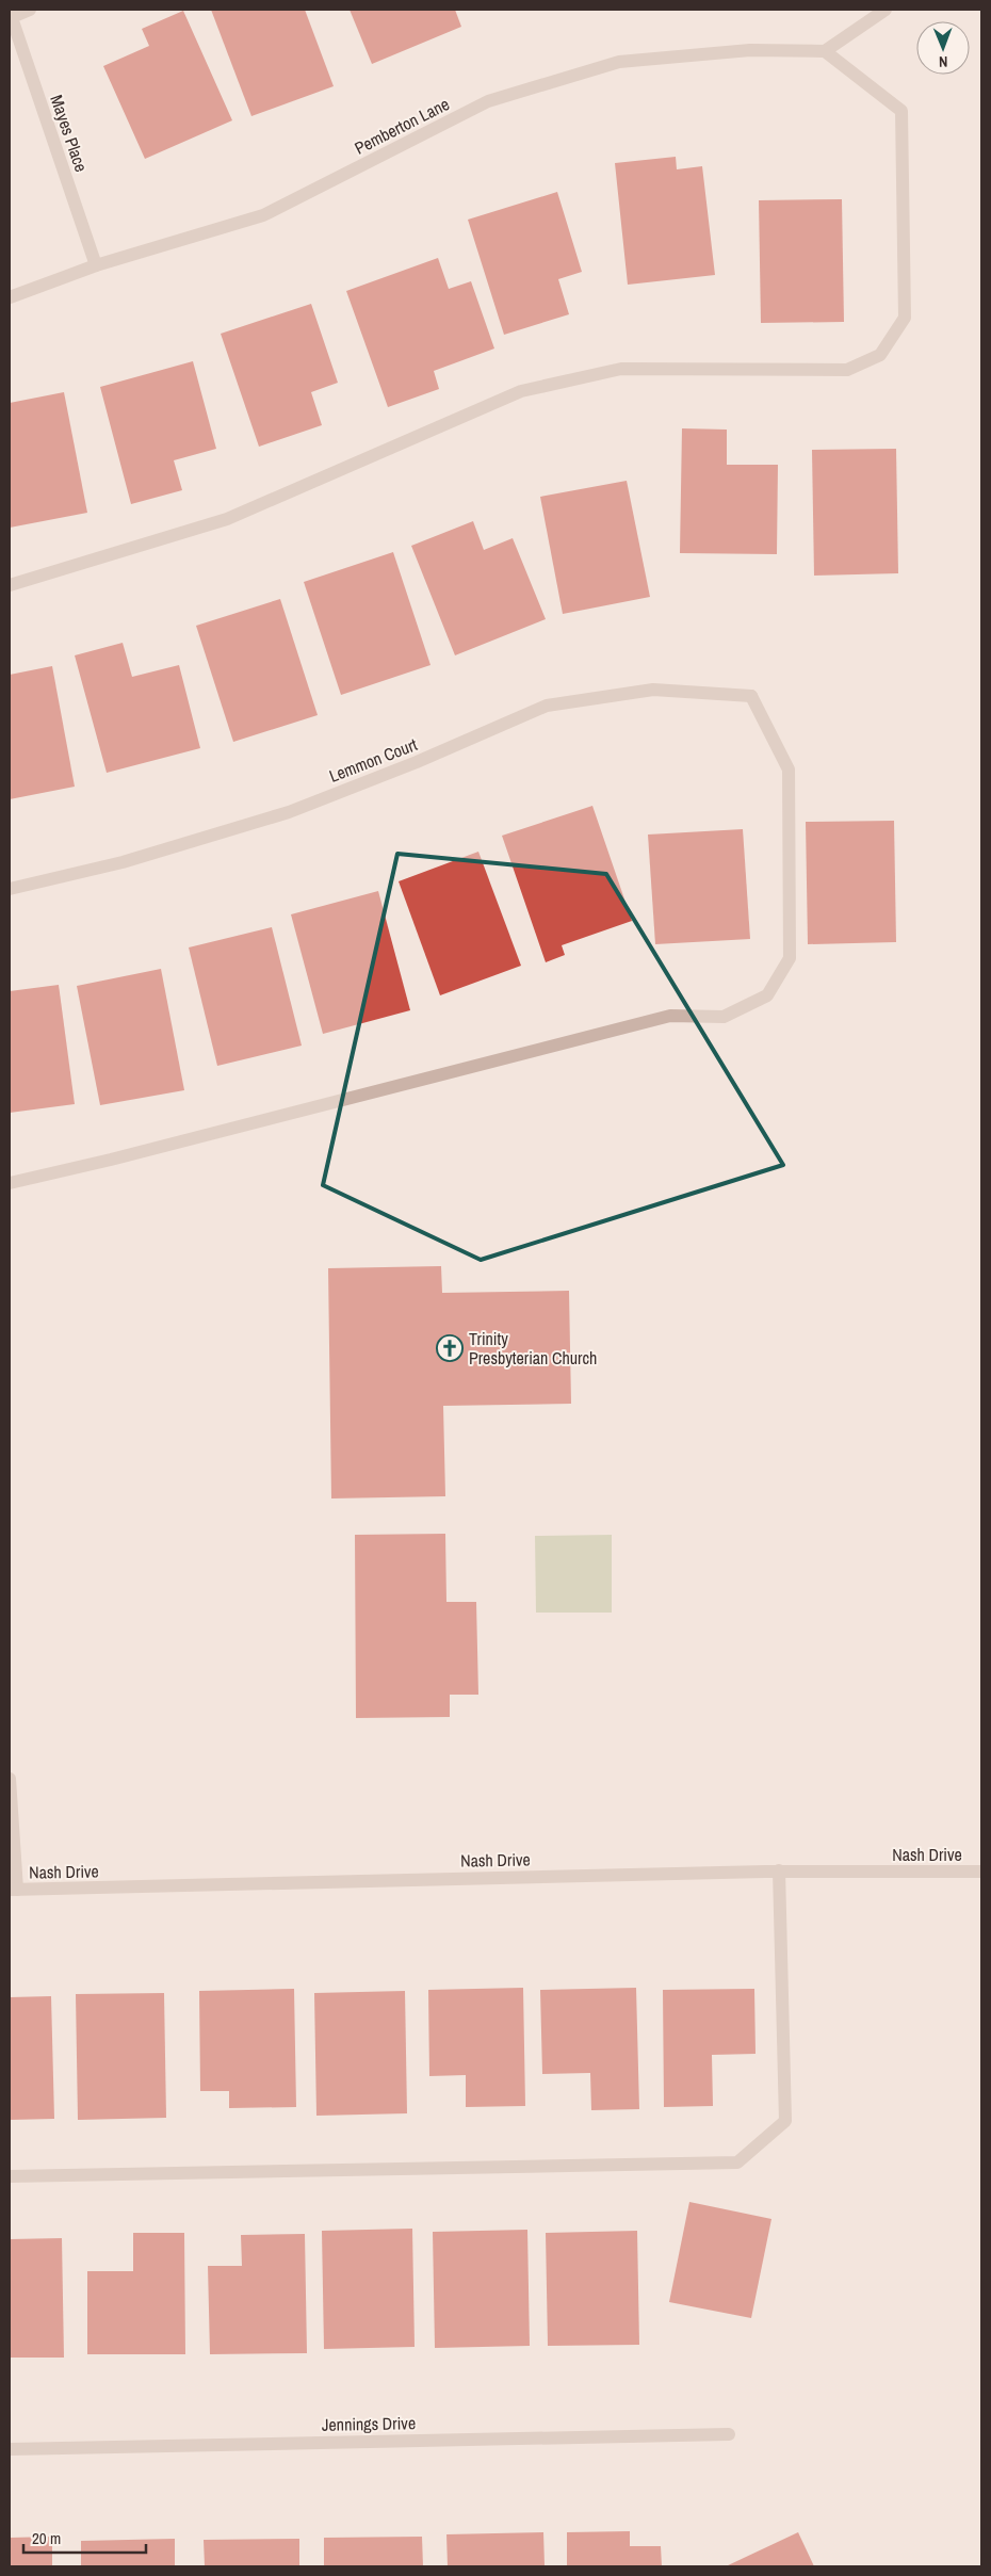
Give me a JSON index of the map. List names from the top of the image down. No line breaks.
{"streets":{"street":["Pemberton Lane","Mayes Place","Lemmon Court","Nash Drive","Jennings Drive"]},"crossings":[["Pemberton Lane","Mayes Place"]],"places":{"church":["Trinity Presbyterian Church"]},"scale_bar":"20 m","north":"bottom"}
